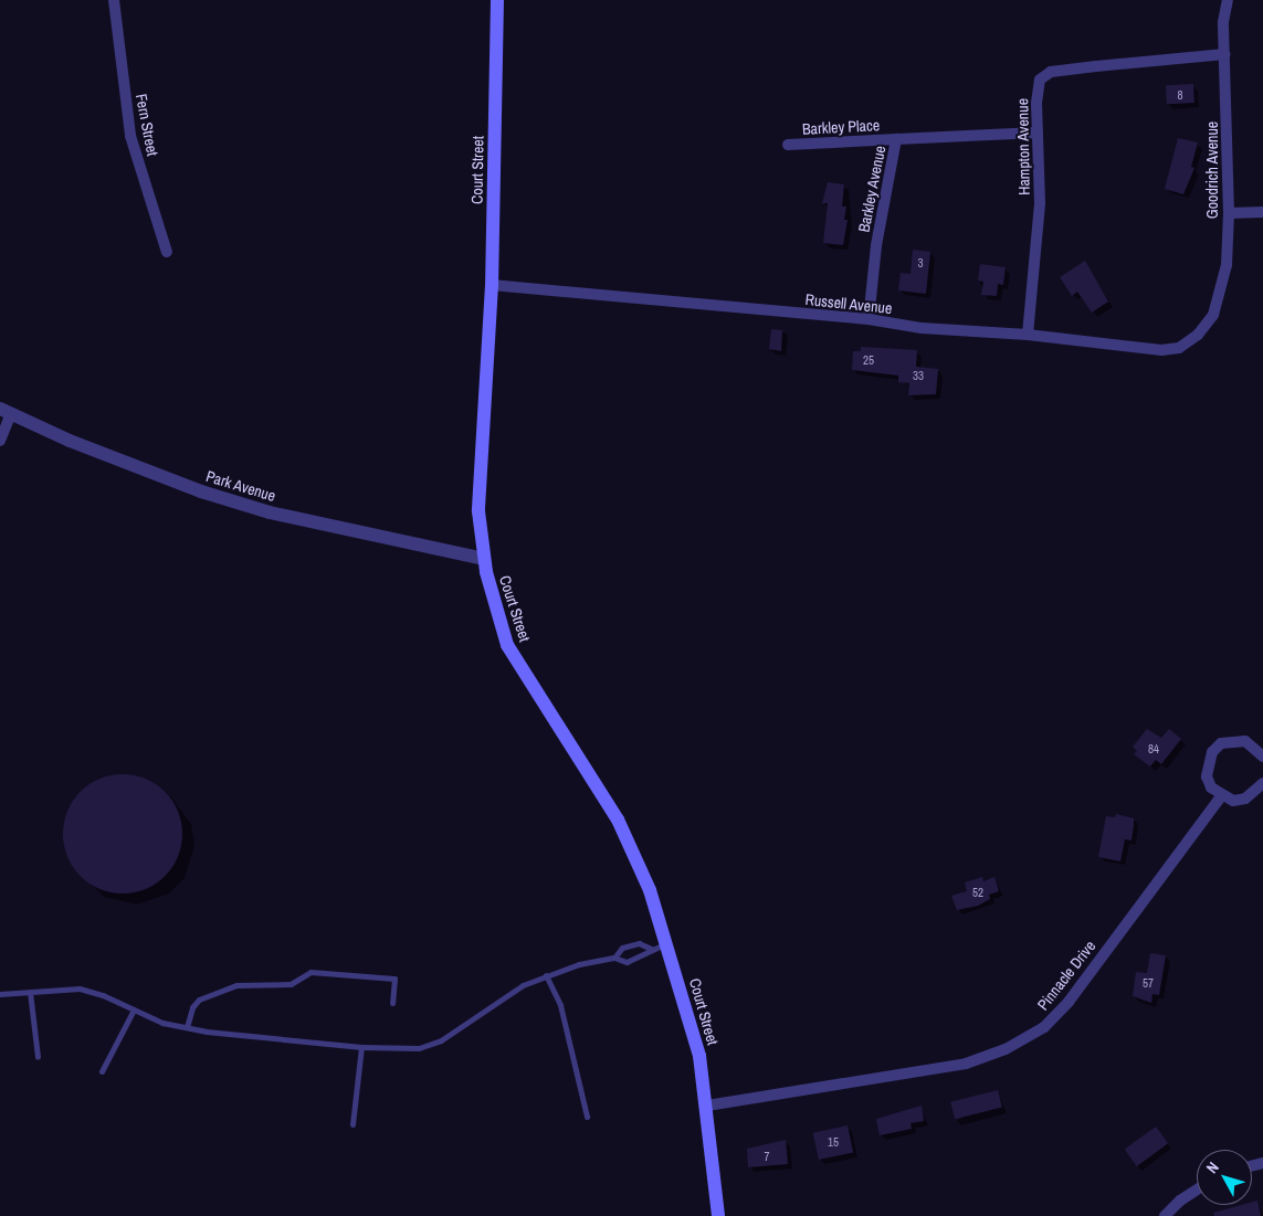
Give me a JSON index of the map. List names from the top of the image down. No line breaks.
{"streets":{"main road":["Court Street"],"street":["Fern Street","Barkley Place","Hampton Avenue","Goodrich Avenue","Barkley Avenue","Russell Avenue","Park Avenue","Pinnacle Drive"]},"crossings":[["Barkley Place","Barkley Avenue"],["Hampton Avenue","Goodrich Avenue"],["Hampton Avenue","Barkley Avenue"],["Hampton Avenue","Russell Avenue"],["Court Street","Russell Avenue"],["Court Street","Park Avenue"],["Court Street","Pinnacle Drive"],["Goodrich Avenue","Russell Avenue"],["Barkley Avenue","Russell Avenue"]],"house_numbers":["8","3","25","33","84","52","57","15","7"],"north":"top left"}
